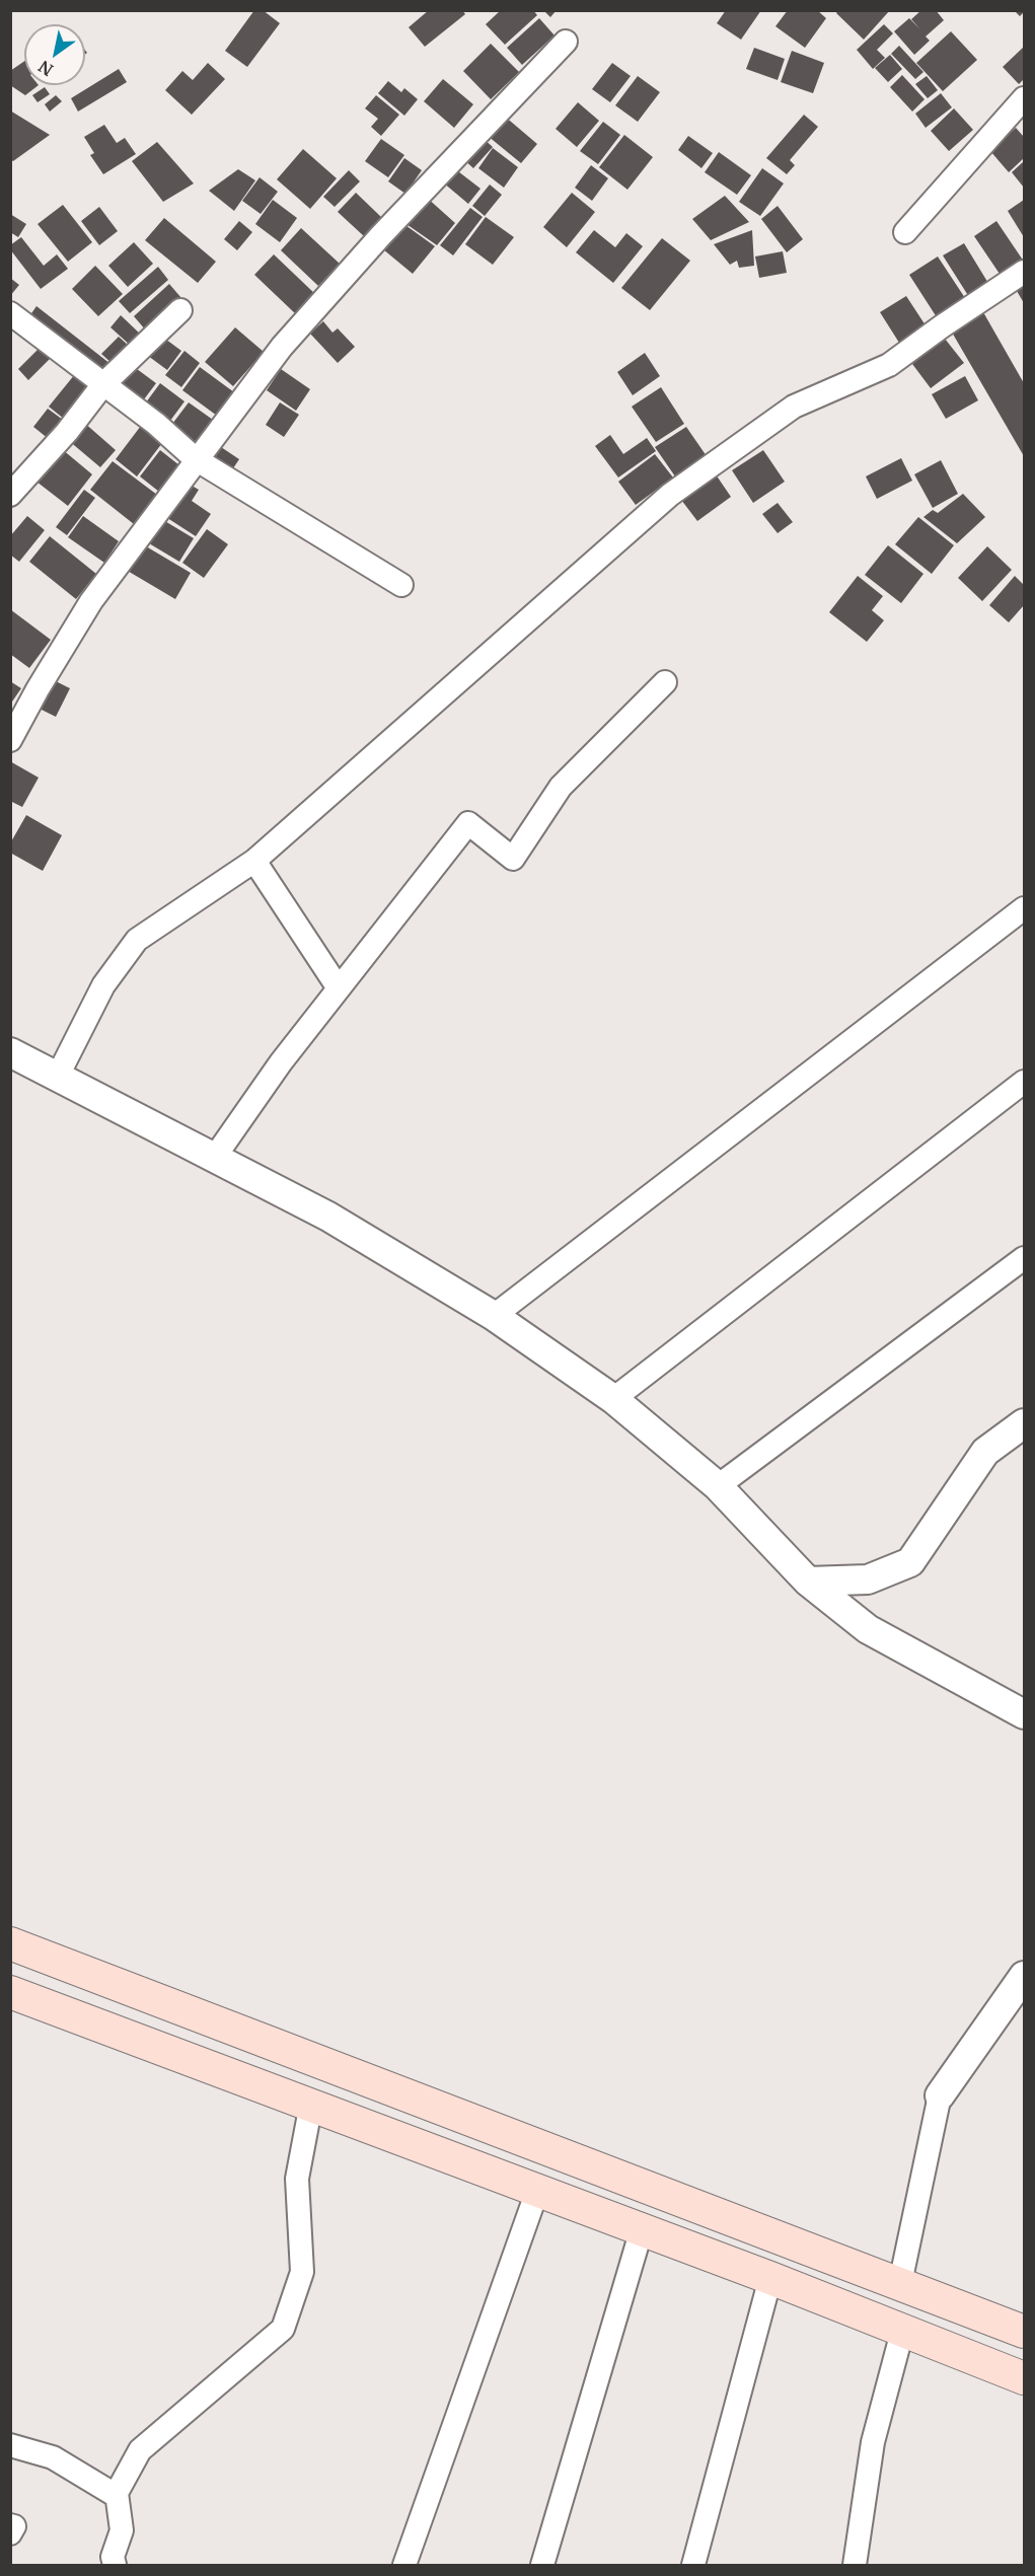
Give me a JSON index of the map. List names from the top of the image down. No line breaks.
{"north":"bottom left"}
